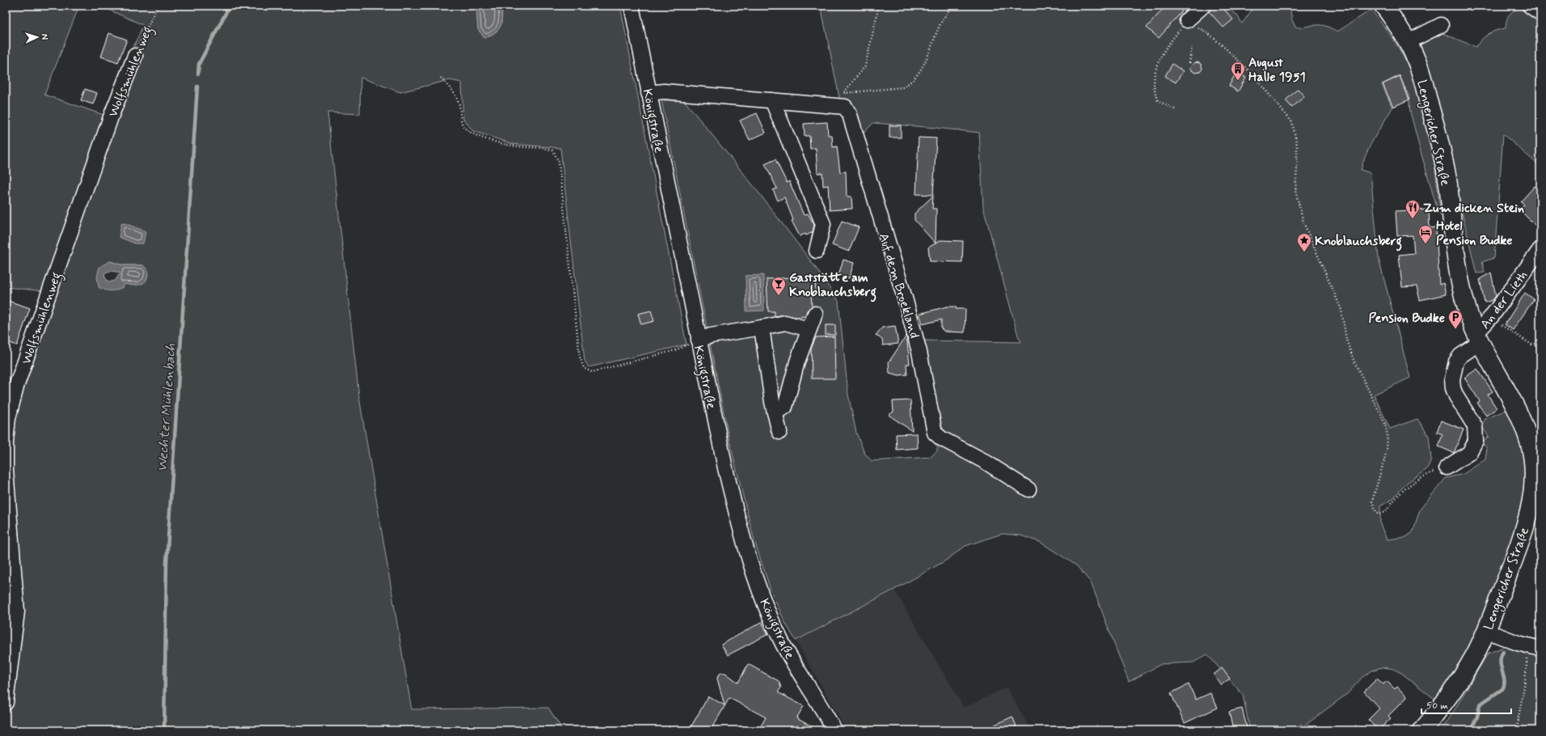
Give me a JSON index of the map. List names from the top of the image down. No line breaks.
{"streets":{"main road":["Lengericher Straße"],"street":["Wolfsmühlenweg","Königstraße","Auf dem Broekland","An der Lieth"]},"crossings":[["Königstraße","Auf dem Broekland"],["Lengericher Straße","An der Lieth"]],"water":["Wechter Mühlenbach"],"places":{"building":["August Halle 1951"],"restaurant":["Zum dicken Stein"],"hotel":["Hotel Pension Budke"],"place":["Knoblauchsberg"],"bar":["Gaststätte am Knoblauchsberg"],"parking":["Pension Budke"]},"scale_bar":"50 m","north":"right"}
